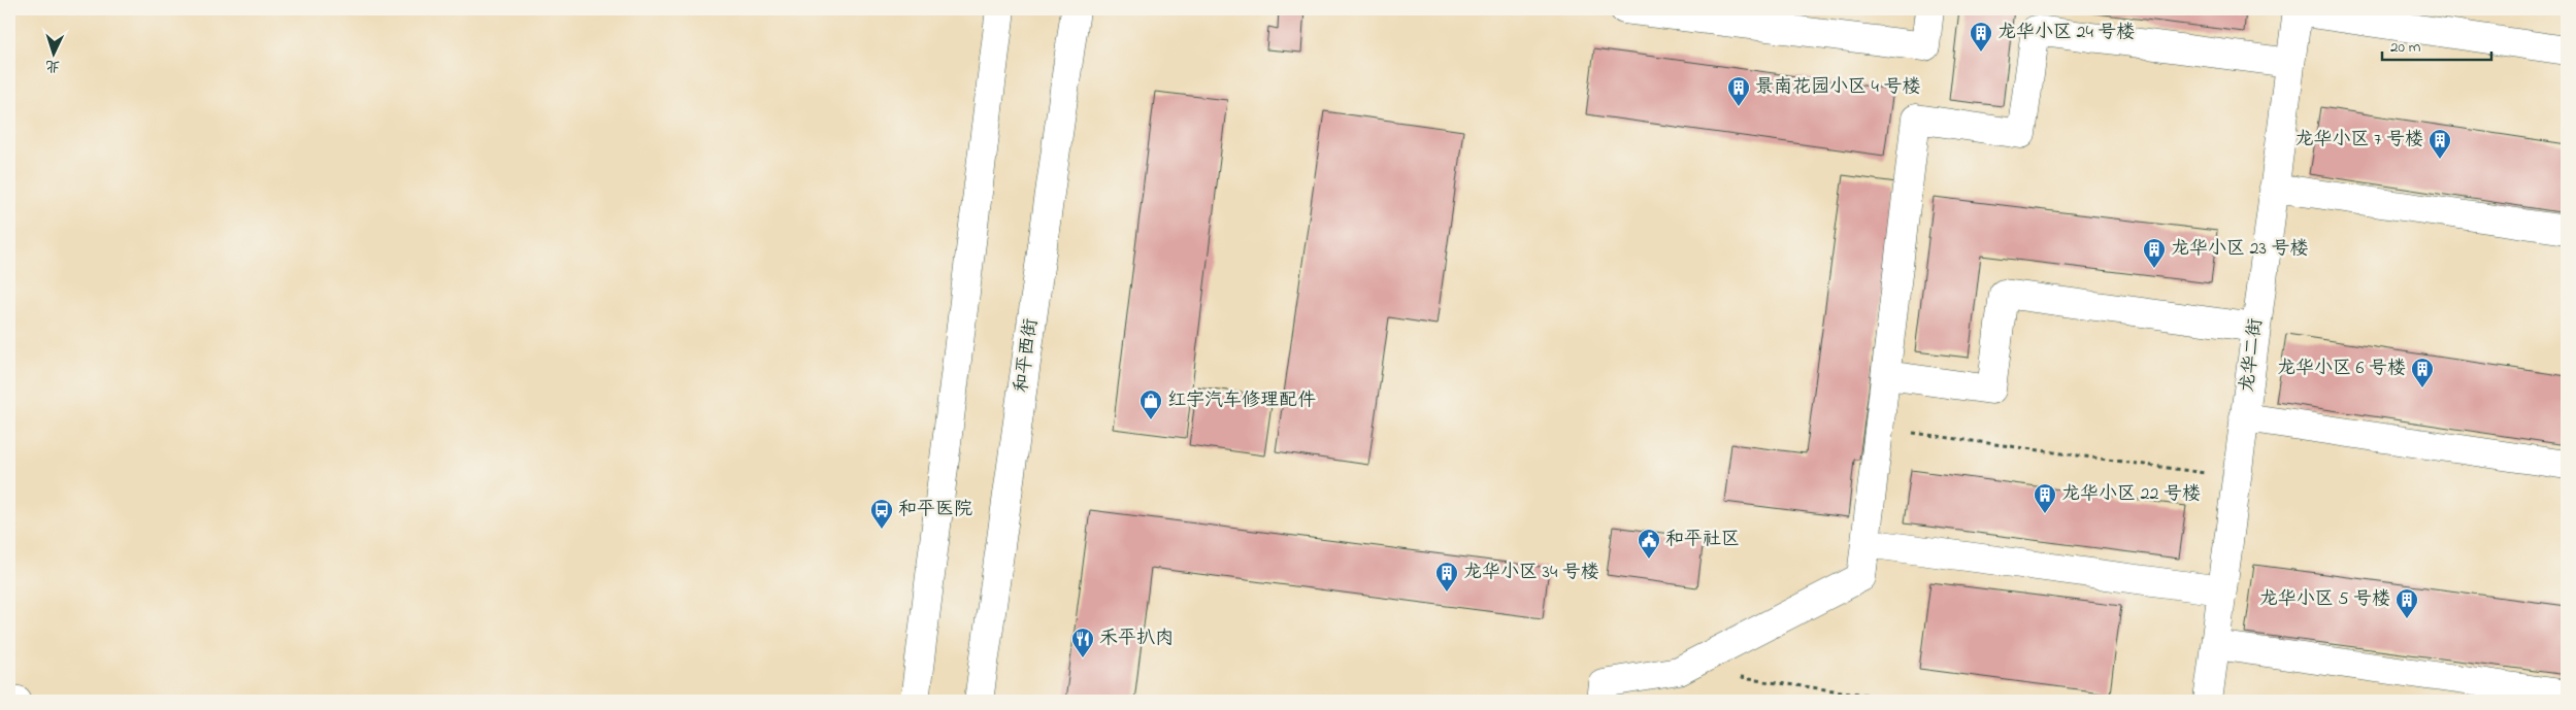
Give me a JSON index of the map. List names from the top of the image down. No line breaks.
{"streets":{"street":["和平西街","龙华二街"]},"places":{"building":["龙华小区 24 号楼","景南花园小区 4 号楼","龙华小区 7 号楼","龙华小区 23 号楼","龙华小区 6 号楼","龙华小区 22 号楼","龙华小区 34 号楼","龙华小区 5 号楼"],"shop":["红宇汽车修理配件"],"bus stop":["和平医院"],"public building":["和平社区"],"restaurant":["禾平扒肉"]},"scale_bar":"20 m","north":"bottom"}
